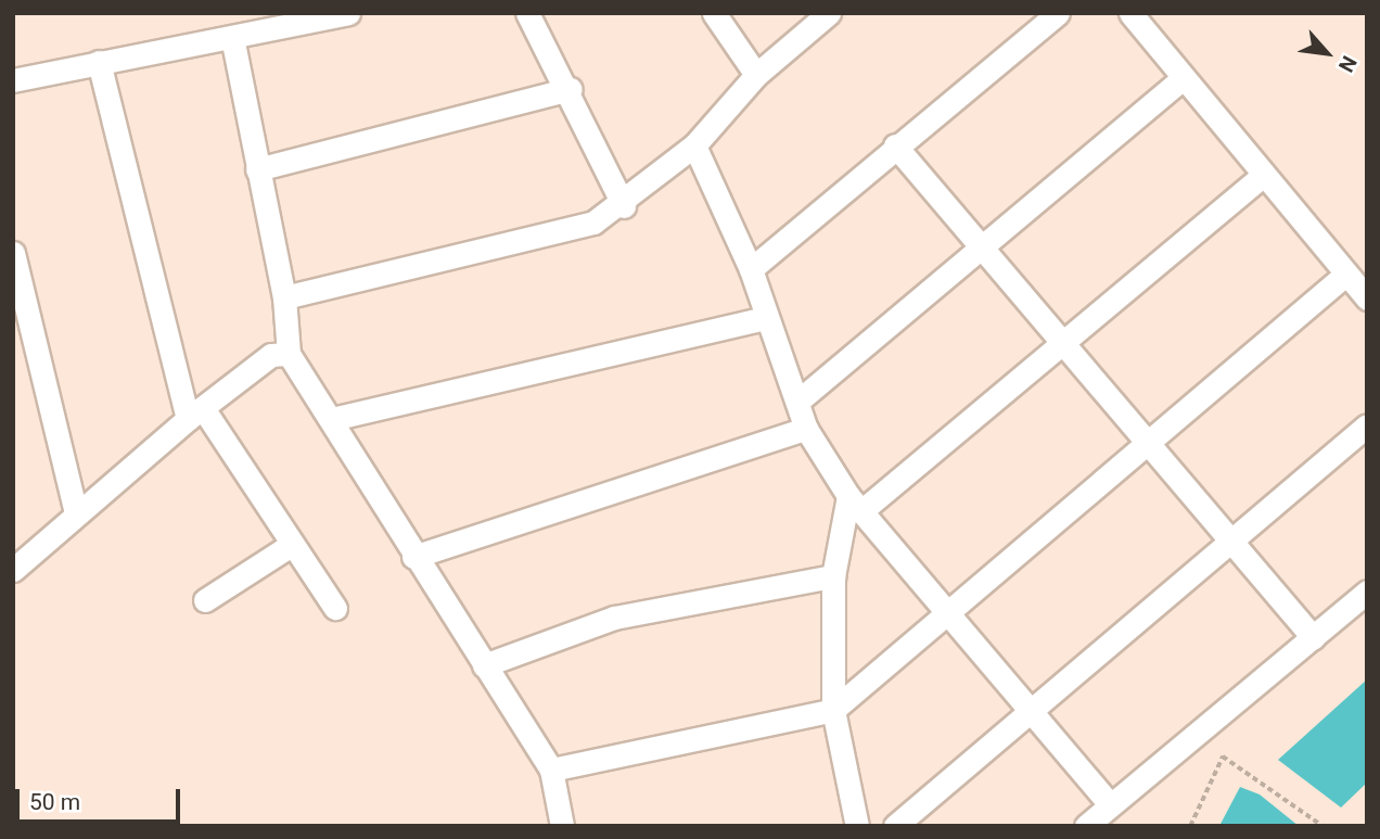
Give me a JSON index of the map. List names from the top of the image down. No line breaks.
{"scale_bar":"50 m","north":"bottom right"}
